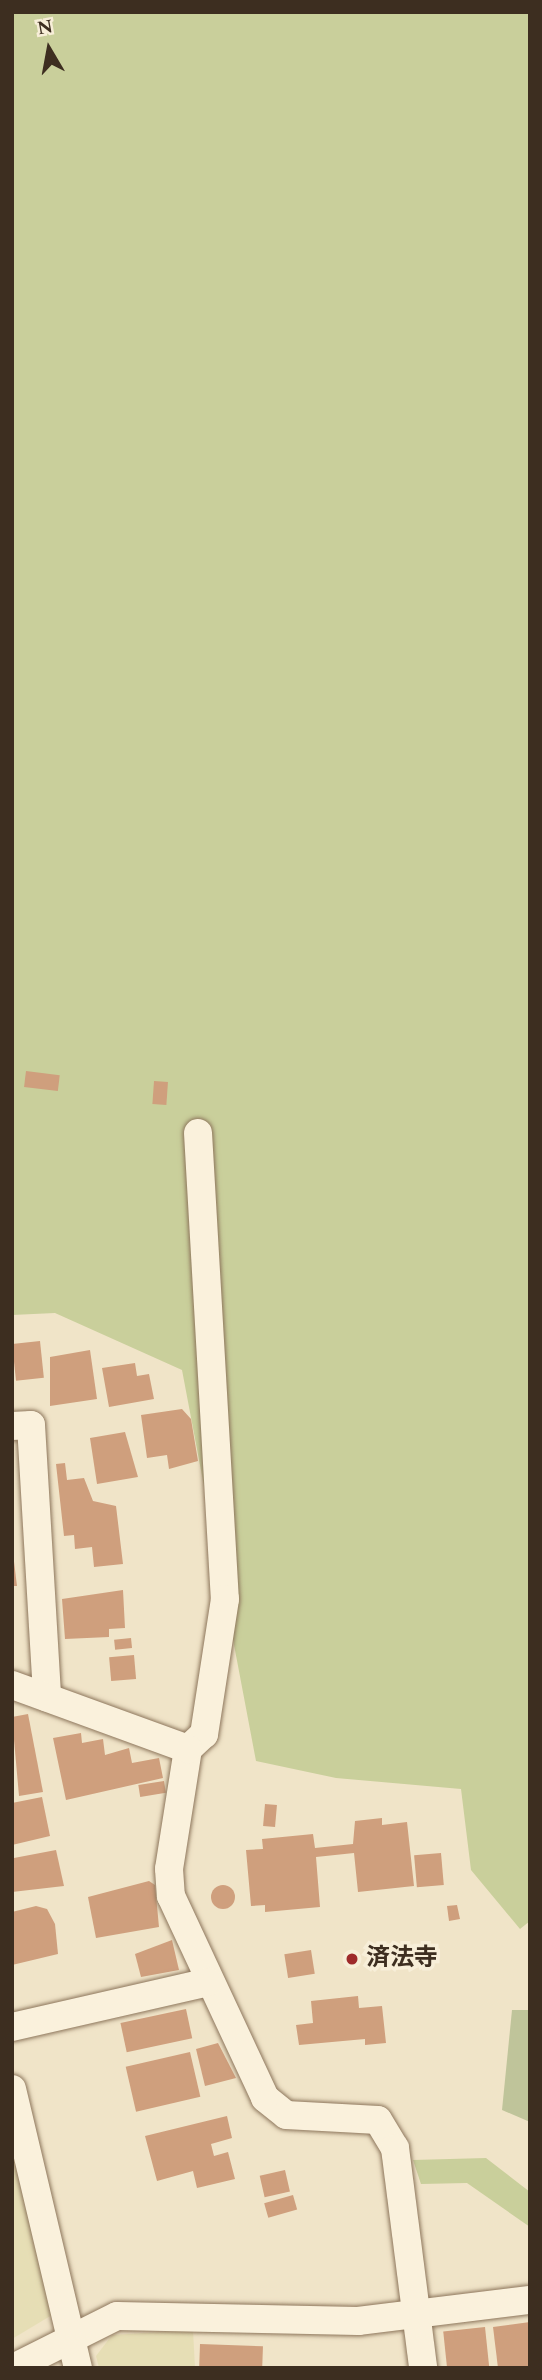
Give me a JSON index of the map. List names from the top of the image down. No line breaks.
{"places":["済法寺"],"north":"top"}
